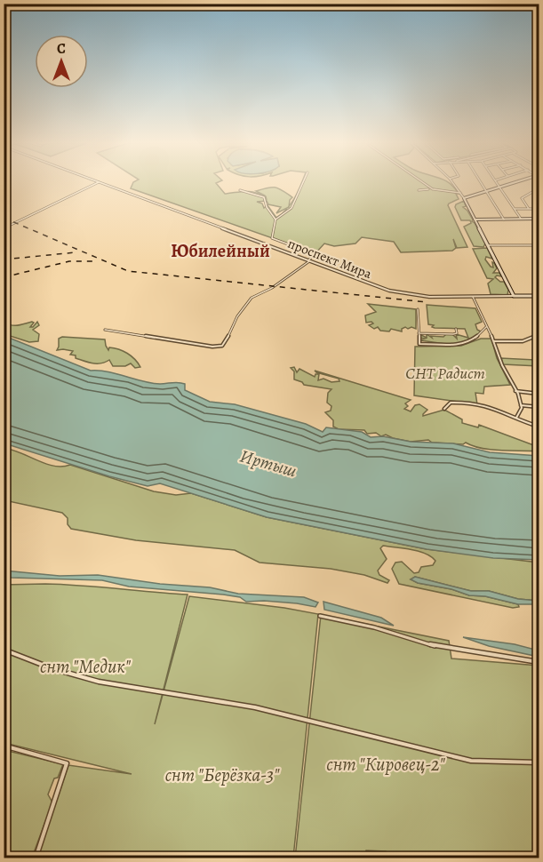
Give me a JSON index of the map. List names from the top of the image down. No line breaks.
{"streets":{"main road":["проспект Мира"]},"districts":["Юбилейный"],"water":["Иртыш"],"parks":["СНТ Радист","снт \"Медик\"","снт \"Кировец-2\"","снт \"Берёзка-3\""],"north":"top"}
